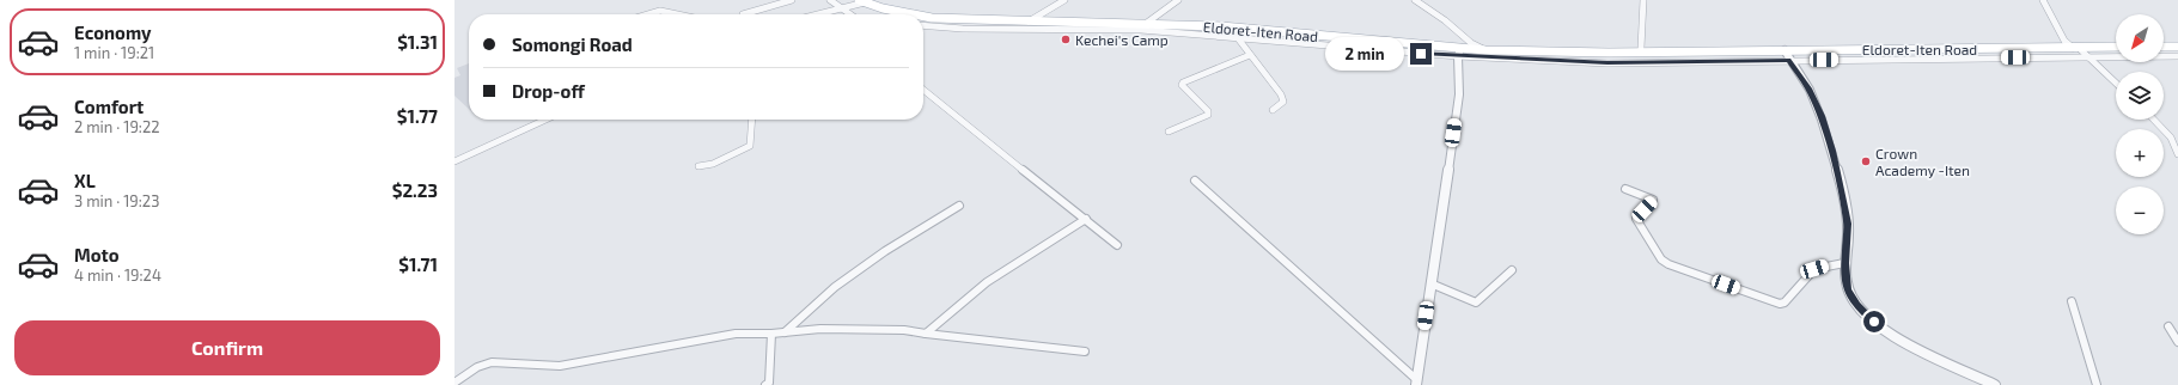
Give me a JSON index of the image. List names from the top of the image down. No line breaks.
{"streets":{"main road":["Eldoret-Iten Road"]},"places":["Kechei's Camp","Crown Academy -Iten"],"north":"bottom left","page":{"list":[{"name":"Economy","note":"1 min · 19:21","value":"$1.31"},{"name":"Comfort","note":"2 min · 19:22","value":"$1.77"},{"name":"XL","note":"3 min · 19:23","value":"$2.23"},{"name":"Moto","note":"4 min · 19:24","value":"$1.71"}],"map_buttons":["+","−"],"banner":["Somongi Road","Drop-off"],"bubble":"2 min","buttons":"Confirm"}}
